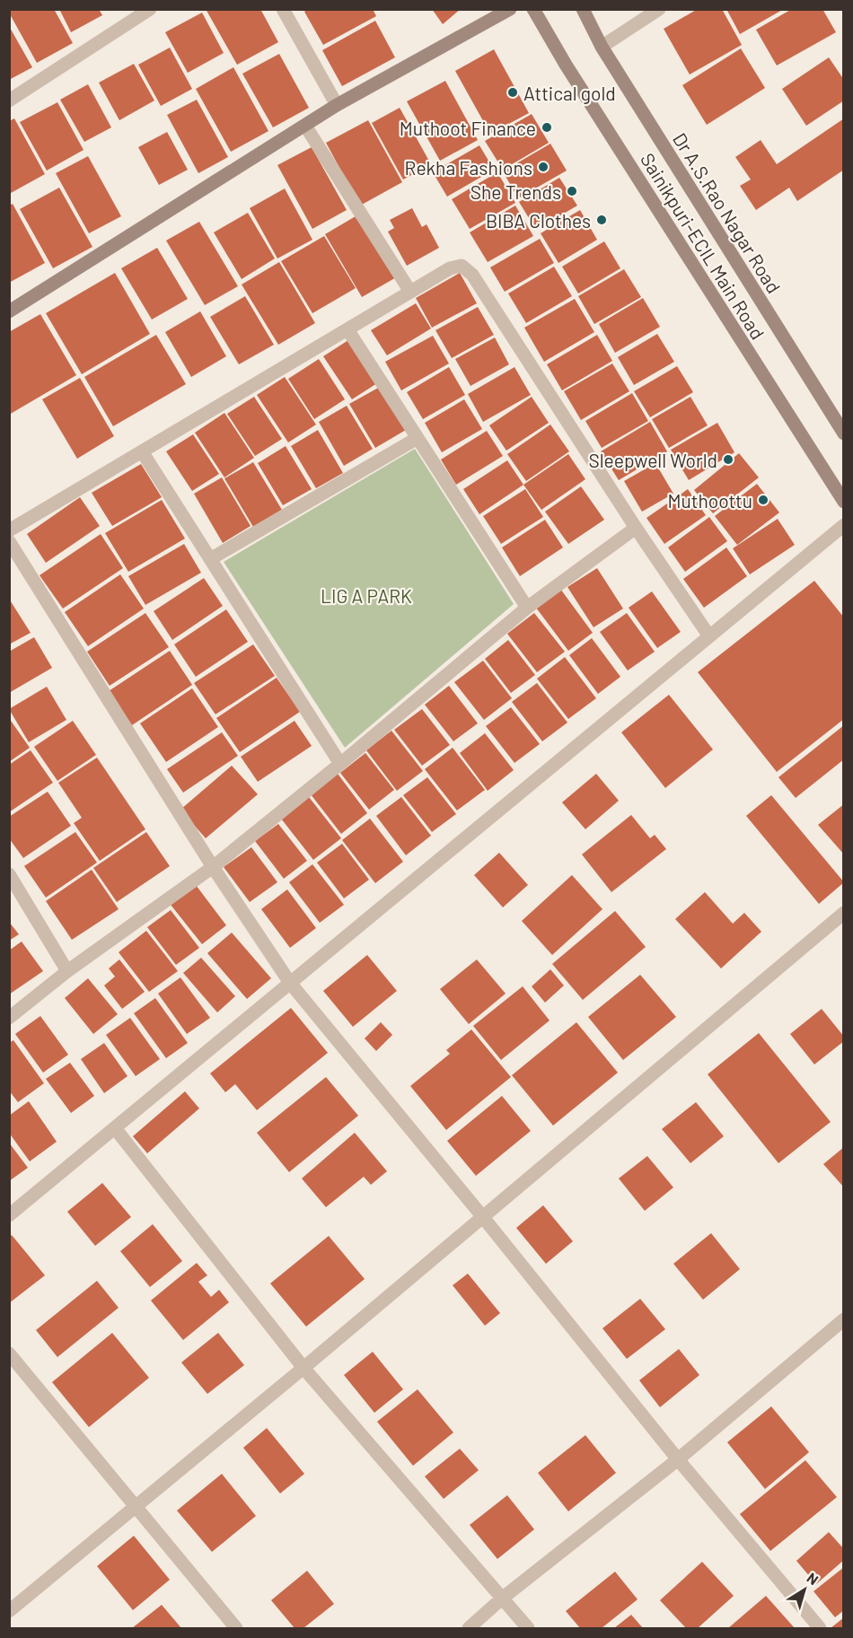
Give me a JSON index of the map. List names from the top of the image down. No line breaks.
{"streets":{"main road":["Dr A.S.Rao Nagar Road","Sainikpuri-ECIL Main Road"]},"parks":["LIG A PARK"],"places":["Attical gold","Muthoot Finance","Rekha Fashions","She Trends","BIBA Clothes","Sleepwell World","Muthoottu"],"north":"top right"}
